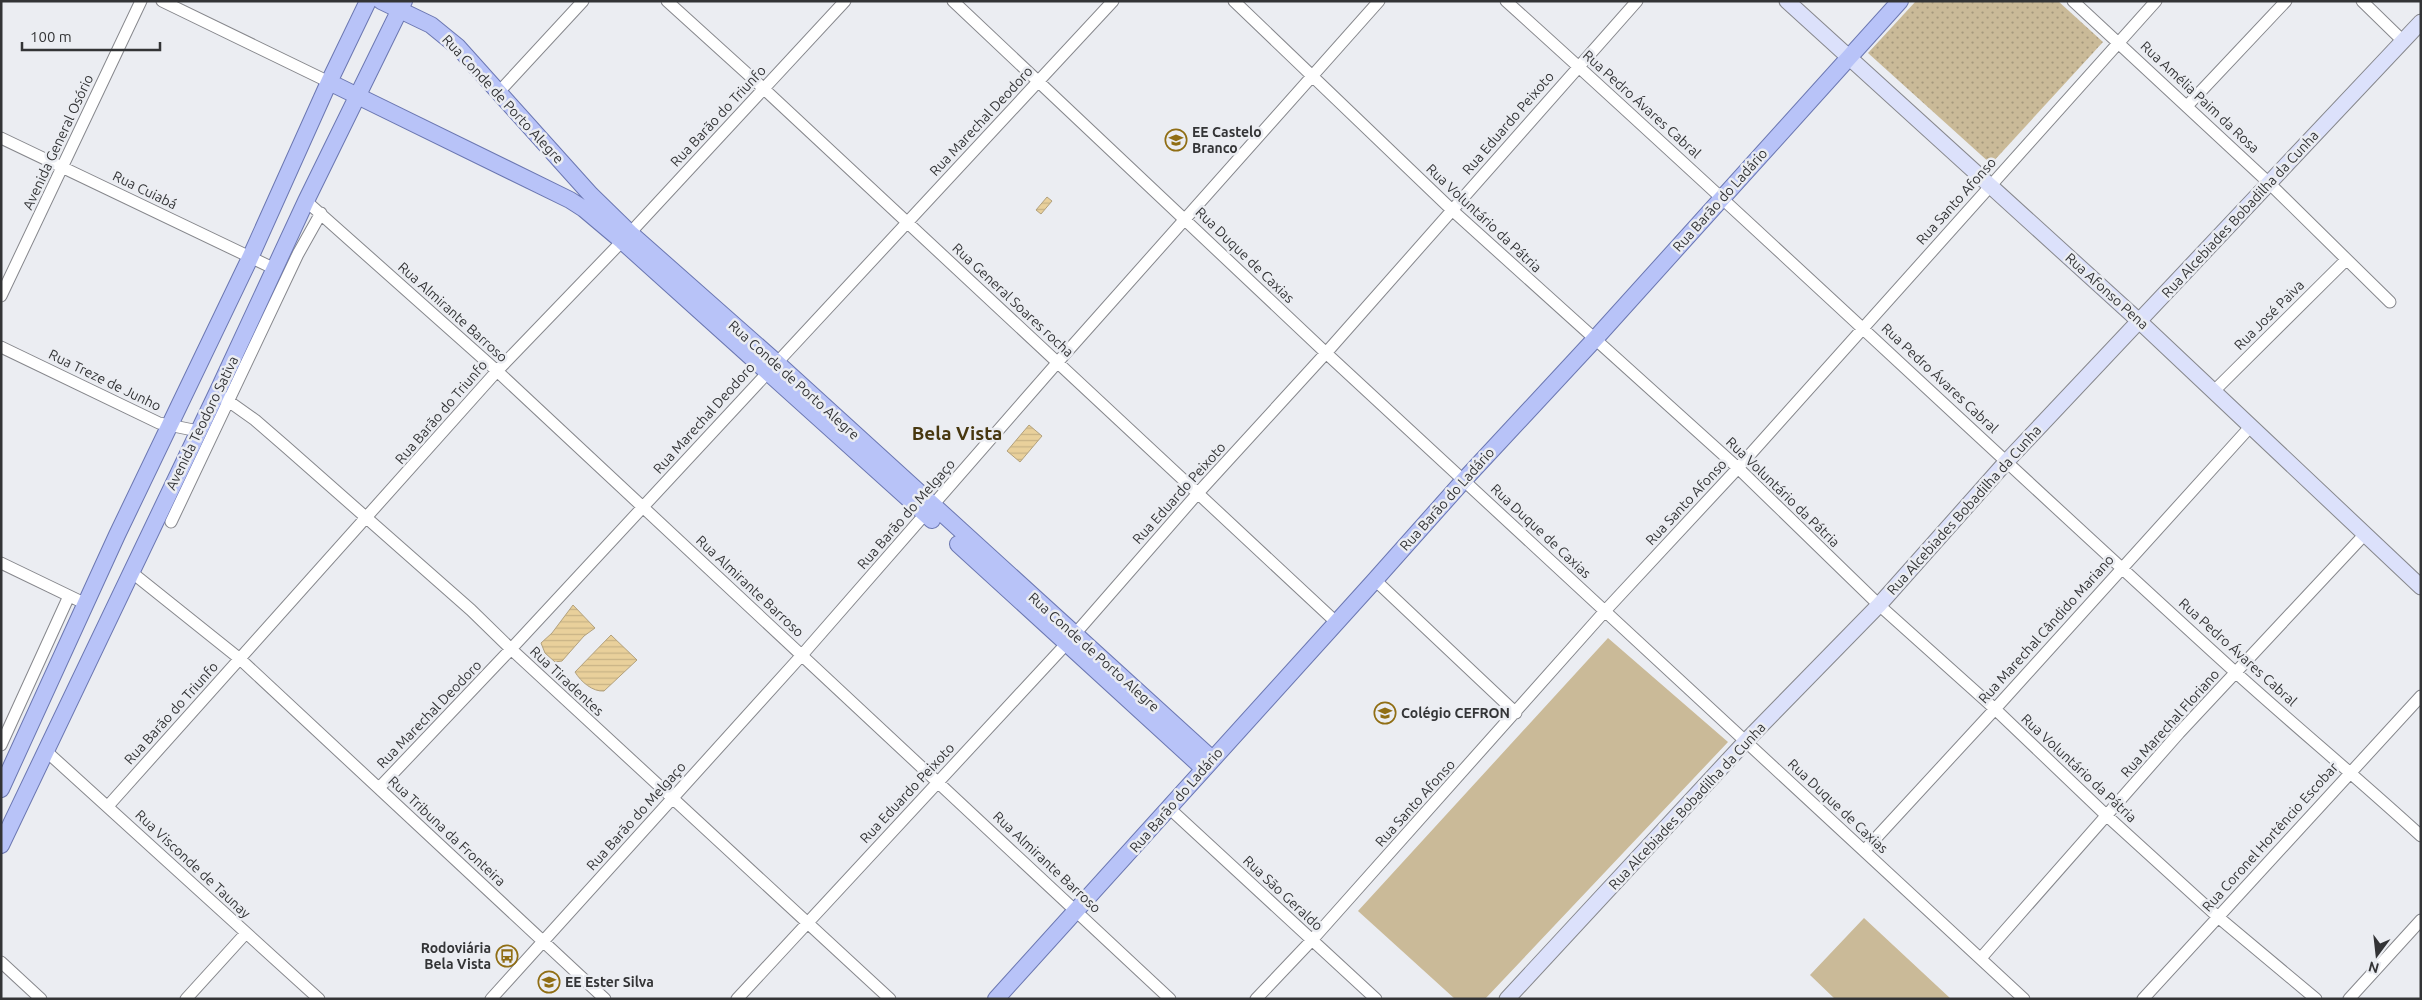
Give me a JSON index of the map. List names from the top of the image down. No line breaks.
{"streets":{"main road":["Rua Conde de Porto Alegre","Rua Barão do Ladário","Avenida Teodoro Sativa"],"street":["Rua Amélia Paim da Rosa","Rua Pedro Ávares Cabral","Rua Barão do Triunfo","Rua Marechal Deodoro","Rua Eduardo Peixoto","Avenida General Osório","Rua Cuiabá","Rua Santo Afonso","Rua Alcebiades Bobadilha da Cunha","Rua Voluntário da Pátria","Rua Duque de Caxias","Rua Afonso Pena","Rua General Soares rocha","Rua Almirante Barroso","Rua José Paiva","Rua Treze de Junho","Rua Barão do Melgaço","Rua Marechal Cândido Mariano","Rua Tiradentes","Rua Marechal Floriano","Rua Tribuna da Fronteira","Rua Coronel Hortêncio Escobar","Rua Visconde de Taunay","Rua São Geraldo"]},"crossings":[["Rua Amélia Paim da Rosa","Rua Santo Afonso"],["Rua Amélia Paim da Rosa","Rua Alcebiades Bobadilha da Cunha"],["Rua Amélia Paim da Rosa","Rua José Paiva"],["Rua Conde de Porto Alegre","Rua Barão do Triunfo"],["Rua Conde de Porto Alegre","Rua Marechal Deodoro"],["Rua Conde de Porto Alegre","Rua Eduardo Peixoto"],["Rua Conde de Porto Alegre","Rua Barão do Ladário"],["Rua Conde de Porto Alegre","Avenida Teodoro Sativa"],["Rua Conde de Porto Alegre","Rua Barão do Melgaço"],["Rua Pedro Ávares Cabral","Rua Eduardo Peixoto"],["Rua Pedro Ávares Cabral","Rua Barão do Ladário"],["Rua Pedro Ávares Cabral","Rua Santo Afonso"],["Rua Pedro Ávares Cabral","Rua Alcebiades Bobadilha da Cunha"],["Rua Pedro Ávares Cabral","Rua Marechal Cândido Mariano"],["Rua Pedro Ávares Cabral","Rua Marechal Floriano"],["Rua Pedro Ávares Cabral","Rua Coronel Hortêncio Escobar"],["Rua Barão do Triunfo","Rua General Soares rocha"],["Rua Barão do Triunfo","Rua Almirante Barroso"],["Rua Barão do Triunfo","Rua Tiradentes"],["Rua Barão do Triunfo","Rua Tribuna da Fronteira"],["Rua Barão do Triunfo","Rua Visconde de Taunay"],["Rua Marechal Deodoro","Rua Duque de Caxias"],["Rua Marechal Deodoro","Rua General Soares rocha"],["Rua Marechal Deodoro","Rua Almirante Barroso"],["Rua Marechal Deodoro","Rua Tiradentes"],["Rua Marechal Deodoro","Rua Tribuna da Fronteira"],["Rua Eduardo Peixoto","Rua Voluntário da Pátria"],["Rua Eduardo Peixoto","Rua Duque de Caxias"],["Rua Eduardo Peixoto","Rua General Soares rocha"],["Rua Eduardo Peixoto","Rua Almirante Barroso"],["Rua Eduardo Peixoto","Rua Tiradentes"],["Avenida General Osório","Rua Cuiabá"],["Rua Cuiabá","Avenida Teodoro Sativa"],["Rua Barão do Ladário","Rua Voluntário da Pátria"],["Rua Barão do Ladário","Rua Duque de Caxias"],["Rua Barão do Ladário","Rua Afonso Pena"],["Rua Barão do Ladário","Rua General Soares rocha"],["Rua Barão do Ladário","Rua Almirante Barroso"],["Rua Barão do Ladário","Rua São Geraldo"],["Rua Santo Afonso","Rua Voluntário da Pátria"],["Rua Santo Afonso","Rua Duque de Caxias"],["Rua Santo Afonso","Rua Afonso Pena"],["Rua Santo Afonso","Rua São Geraldo"],["Rua Alcebiades Bobadilha da Cunha","Rua Voluntário da Pátria"],["Rua Alcebiades Bobadilha da Cunha","Rua Duque de Caxias"],["Rua Alcebiades Bobadilha da Cunha","Rua Afonso Pena"],["Rua Voluntário da Pátria","Rua Barão do Melgaço"],["Rua Voluntário da Pátria","Rua Marechal Cândido Mariano"],["Rua Voluntário da Pátria","Rua Marechal Floriano"],["Rua Voluntário da Pátria","Rua Coronel Hortêncio Escobar"],["Rua Duque de Caxias","Rua Barão do Melgaço"],["Rua Duque de Caxias","Rua Marechal Cândido Mariano"],["Rua Duque de Caxias","Rua Marechal Floriano"],["Rua Afonso Pena","Rua José Paiva"],["Rua Afonso Pena","Rua Marechal Cândido Mariano"],["Rua Afonso Pena","Rua Marechal Floriano"],["Rua General Soares rocha","Rua Barão do Melgaço"],["Rua Almirante Barroso","Avenida Teodoro Sativa"],["Rua Almirante Barroso","Rua Barão do Melgaço"],["Rua Treze de Junho","Avenida Teodoro Sativa"],["Avenida Teodoro Sativa","Rua Tiradentes"],["Avenida Teodoro Sativa","Rua Tribuna da Fronteira"],["Avenida Teodoro Sativa","Rua Visconde de Taunay"],["Rua Barão do Melgaço","Rua Tiradentes"],["Rua Barão do Melgaço","Rua Tribuna da Fronteira"]],"districts":["Bela Vista"],"places":{"school or university":["EE Castelo Branco","Colégio CEFRON","EE Ester Silva"],"bus stop":["Rodoviária Bela Vista"]},"scale_bar":"100 m","north":"bottom"}
